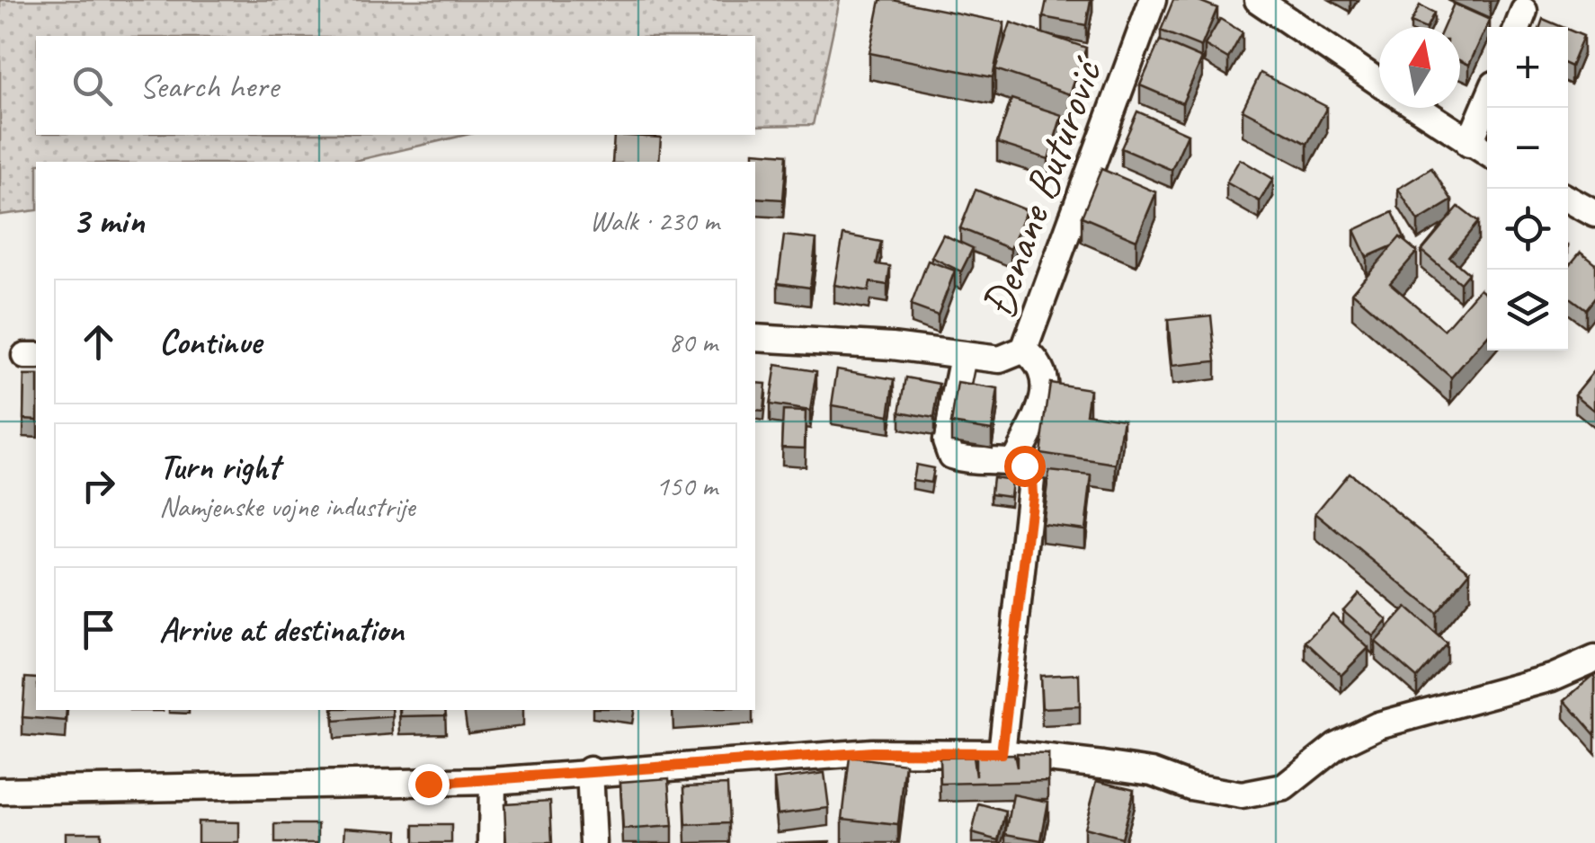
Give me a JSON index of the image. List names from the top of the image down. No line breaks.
{"streets":{"street":["Đenane Buturović"]},"north":"top","page":{"map_buttons":["+","−"],"search":"Search here","heading":["3 min","Walk · 230 m"],"list":[["Continue","80 m"],["Turn right","Namjenske vojne industrije","150 m"],"Arrive at destination"]}}
